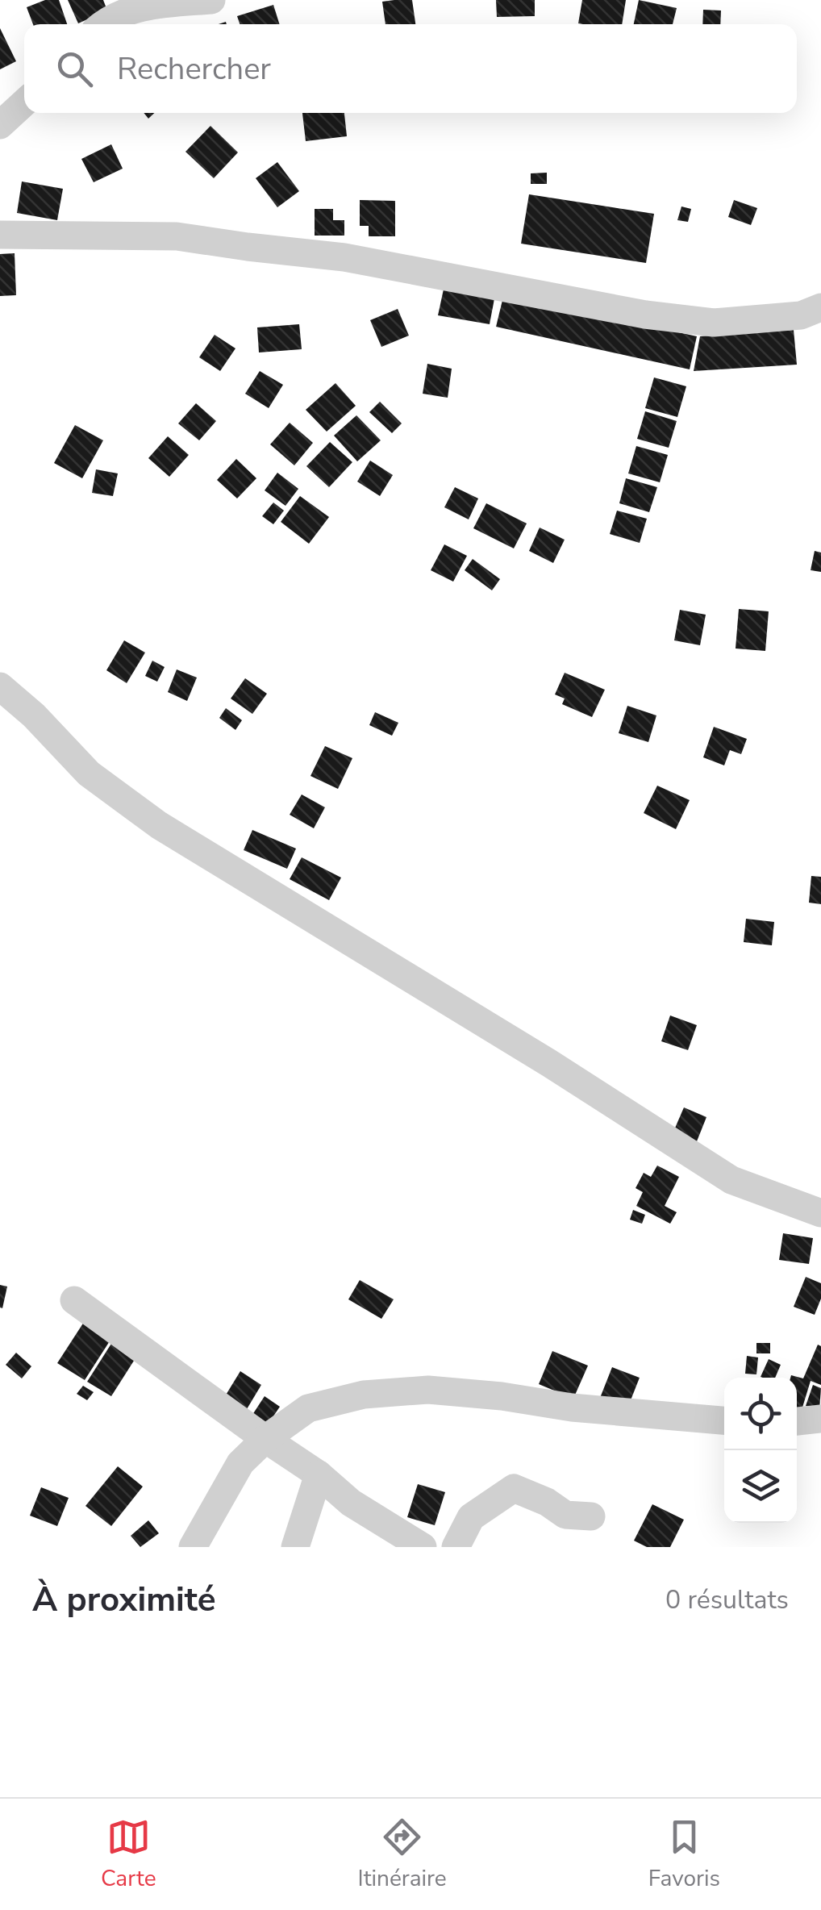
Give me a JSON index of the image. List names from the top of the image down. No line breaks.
{"page":{"search":"Rechercher","heading":["À proximité","0 résultats"],"nav":["Carte","Itinéraire","Favoris"]}}
